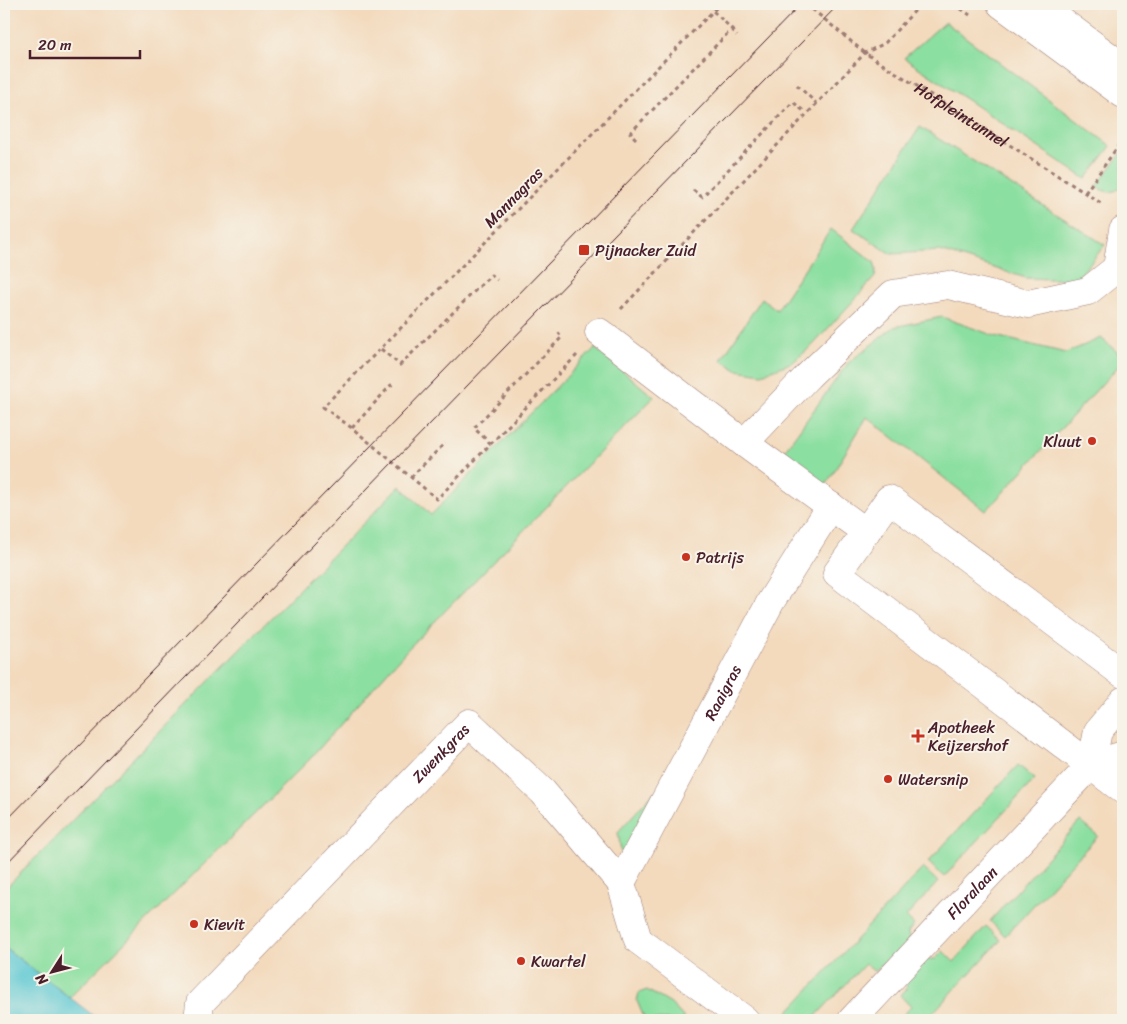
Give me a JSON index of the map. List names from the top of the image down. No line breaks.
{"streets":{"street":["Raaigras","Zwenkgras","Floralaan"],"path":["Hofpleintunnel","Mannagras"]},"crossings":[["Raaigras","Zwenkgras"]],"places":{"transit":["Pijnacker Zuid"],"other":["Kluut","Patrijs","Watersnip","Kievit","Kwartel"],"health":["Apotheek Keijzershof"]},"scale_bar":"20 m","north":"bottom left"}
